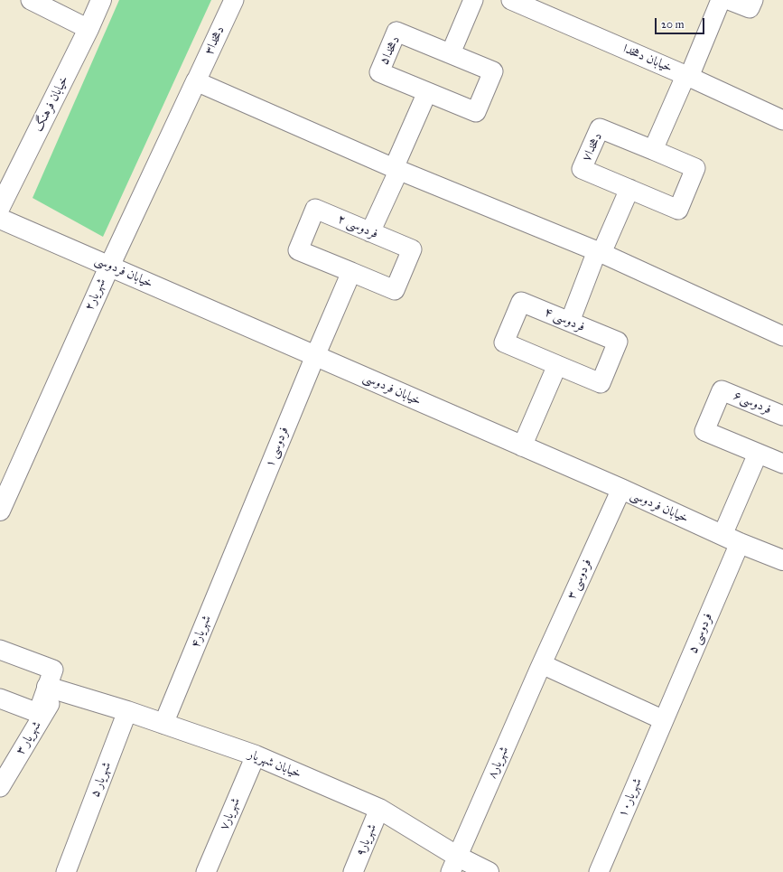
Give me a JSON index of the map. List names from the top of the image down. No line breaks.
{"streets":{"street":["دهخدا۳","دهخدا۵","خیابان دهخدا","خیابان فرهنگ","دهخدا۷","فردوسی ۲","خیابان فردوسی","شهریار۲","فردوسی ۴","فردوسی۶","فردوسی ۱","فردوسی ۳","شهریار۴","فردوسی ۵","شهریار ۳","شهریار۸","خیابان شهریار","شهریار ۵","شهریار۱۰","شهریار۷","شهریار۹"]},"crossings":[["دهخدا۳","شهریار۲"],["خیابان فردوسی","شهریار۲"],["خیابان فردوسی","فردوسی ۱"],["خیابان فردوسی","فردوسی ۳"],["خیابان فردوسی","فردوسی ۵"],["فردوسی ۱","شهریار۴"],["فردوسی ۳","شهریار۸"],["شهریار۴","خیابان شهریار"],["فردوسی ۵","شهریار۱۰"],["شهریار ۳","خیابان شهریار"],["شهریار۸","خیابان شهریار"],["خیابان شهریار","شهریار ۵"],["خیابان شهریار","شهریار۷"],["خیابان شهریار","شهریار۹"]],"scale_bar":"20 m"}
